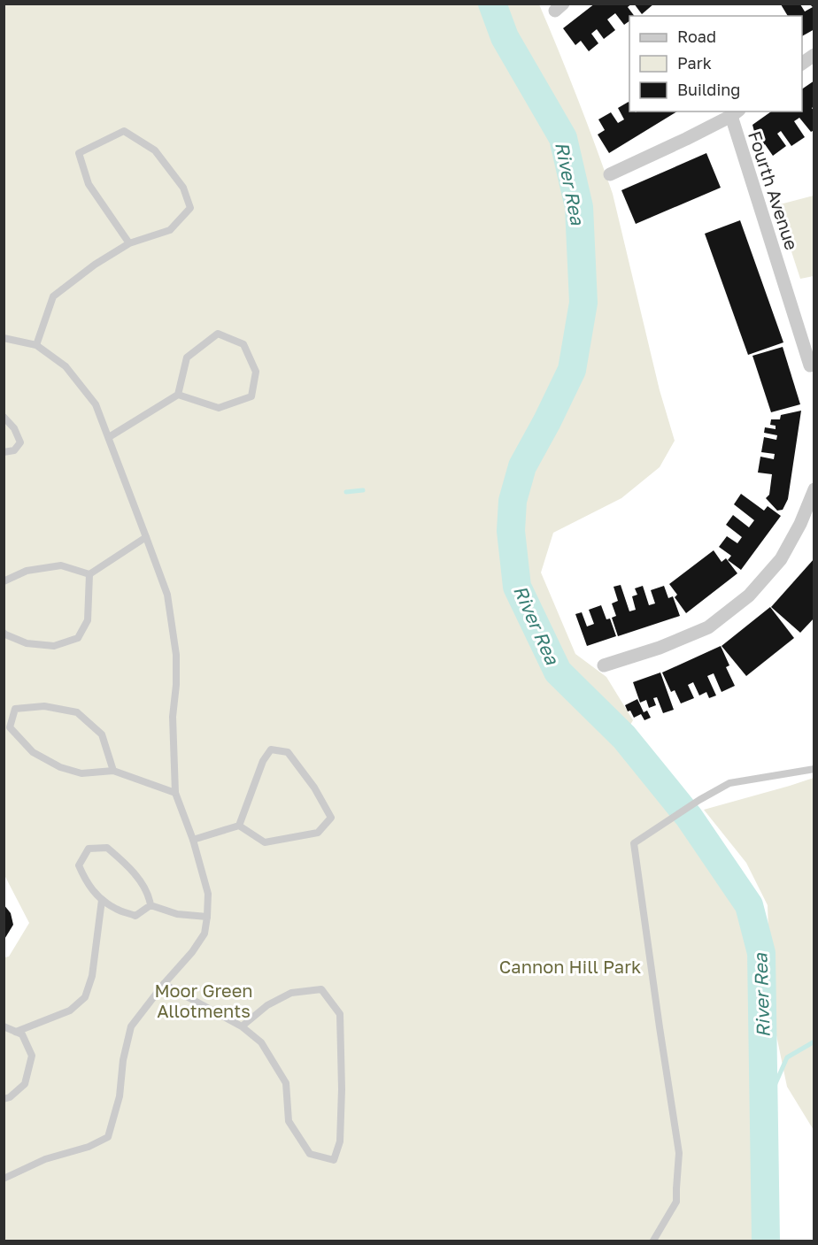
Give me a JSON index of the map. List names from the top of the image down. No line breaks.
{"streets":{"street":["Fourth Avenue"]},"water":["River Rea"],"parks":["Cannon Hill Park","Moor Green Allotments"],"legend":["Road","Park","Building"]}
